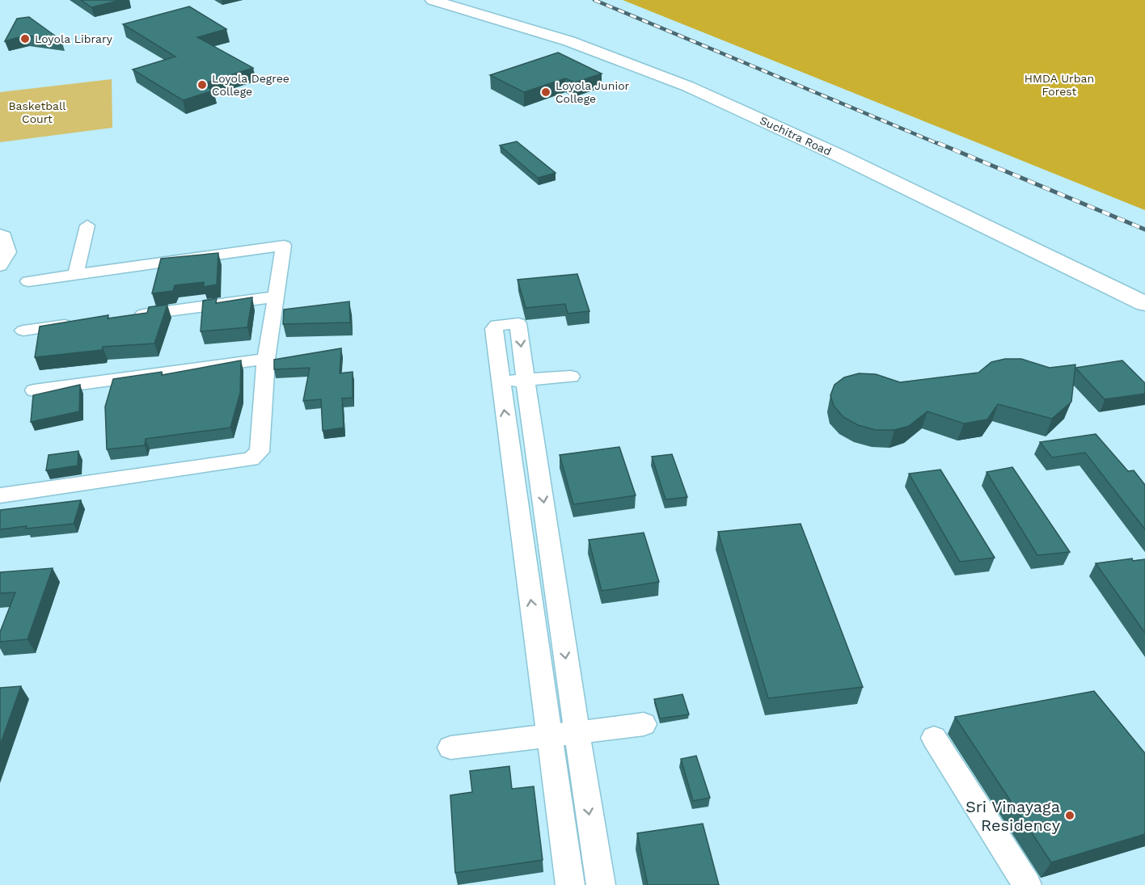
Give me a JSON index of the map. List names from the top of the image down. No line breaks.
{"streets":{"main road":["Suchitra Road"]},"parks":["HMDA Urban Forest","Basketball Court"],"places":["Loyola Library","Loyola Degree College","Loyola Junior College","Sri Vinayaga Residency"]}
